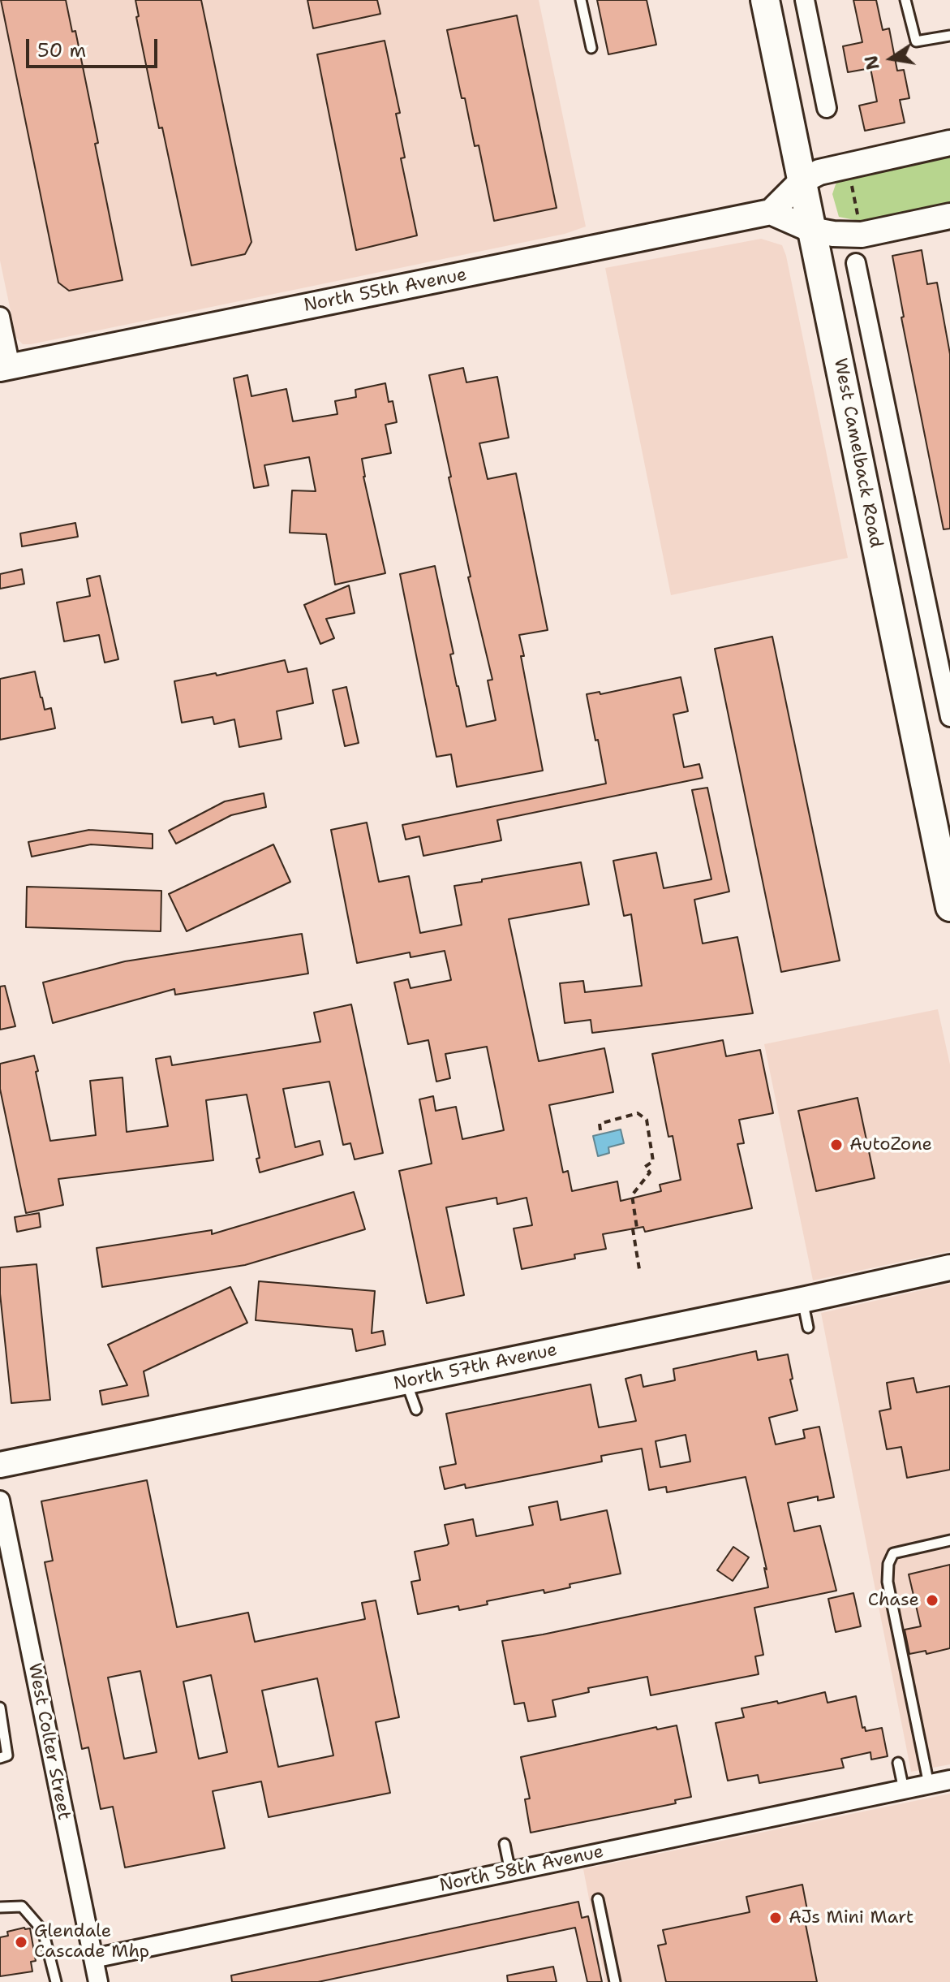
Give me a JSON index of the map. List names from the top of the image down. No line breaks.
{"streets":{"main road":["West Camelback Road"],"street":["North 55th Avenue","North 57th Avenue","West Colter Street","North 58th Avenue"]},"crossings":[["West Colter Street","North 58th Avenue"]],"places":["AutoZone","Chase","AJs Mini Mart","Glendale Cascade Mhp"],"scale_bar":"50 m","north":"left"}
